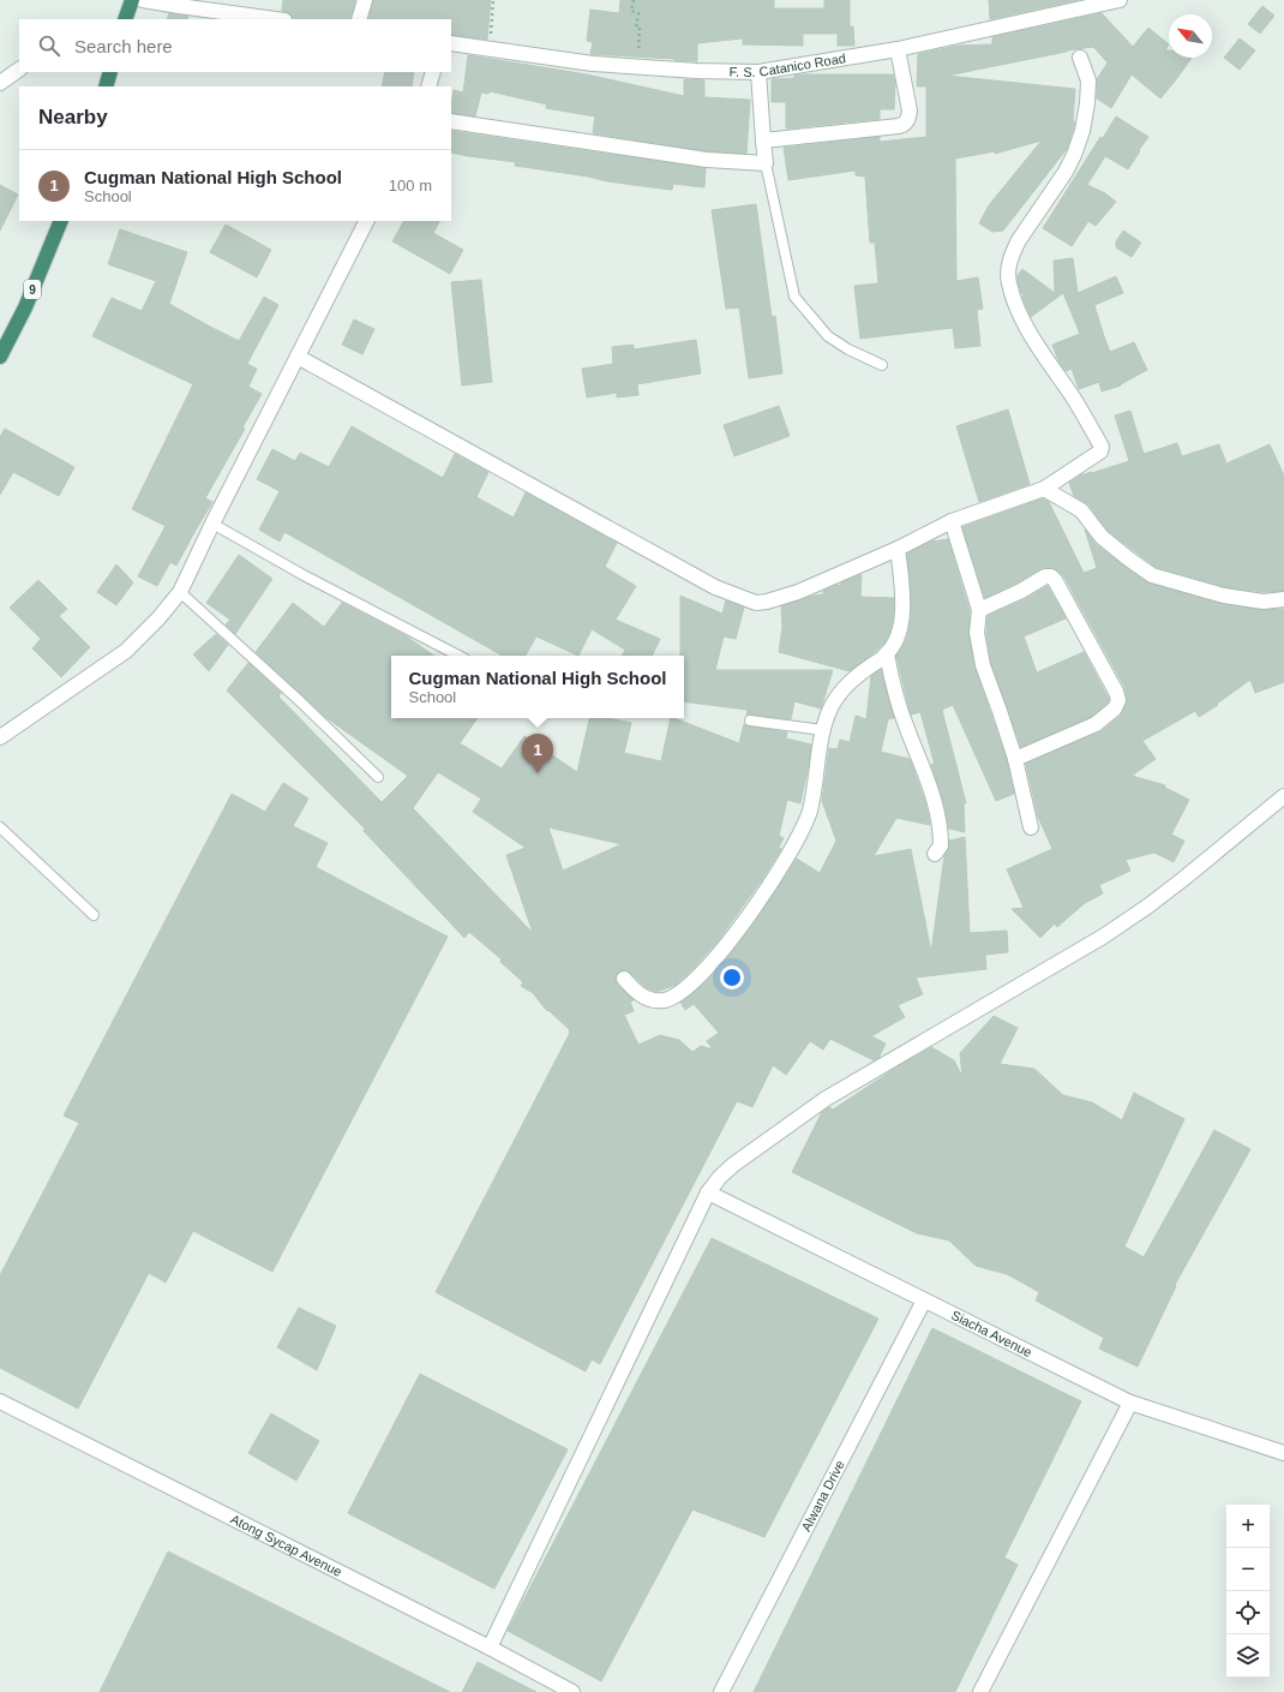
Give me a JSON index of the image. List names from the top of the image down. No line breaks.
{"streets":{"highway":["9"],"street":["F. S. Catanico Road","Siacha Avenue","Alwana Drive","Atong Sycap Avenue"]},"crossings":[["Siacha Avenue","Alwana Drive"]],"north":"top left","page":{"search":"Search here","heading":"Nearby","list":[{"mark":"1","name":"Cugman National High School","note":"School","value":"100 m"}],"popup":["Cugman National High School","School"],"pins":"1","map_buttons":["+","−"]}}
